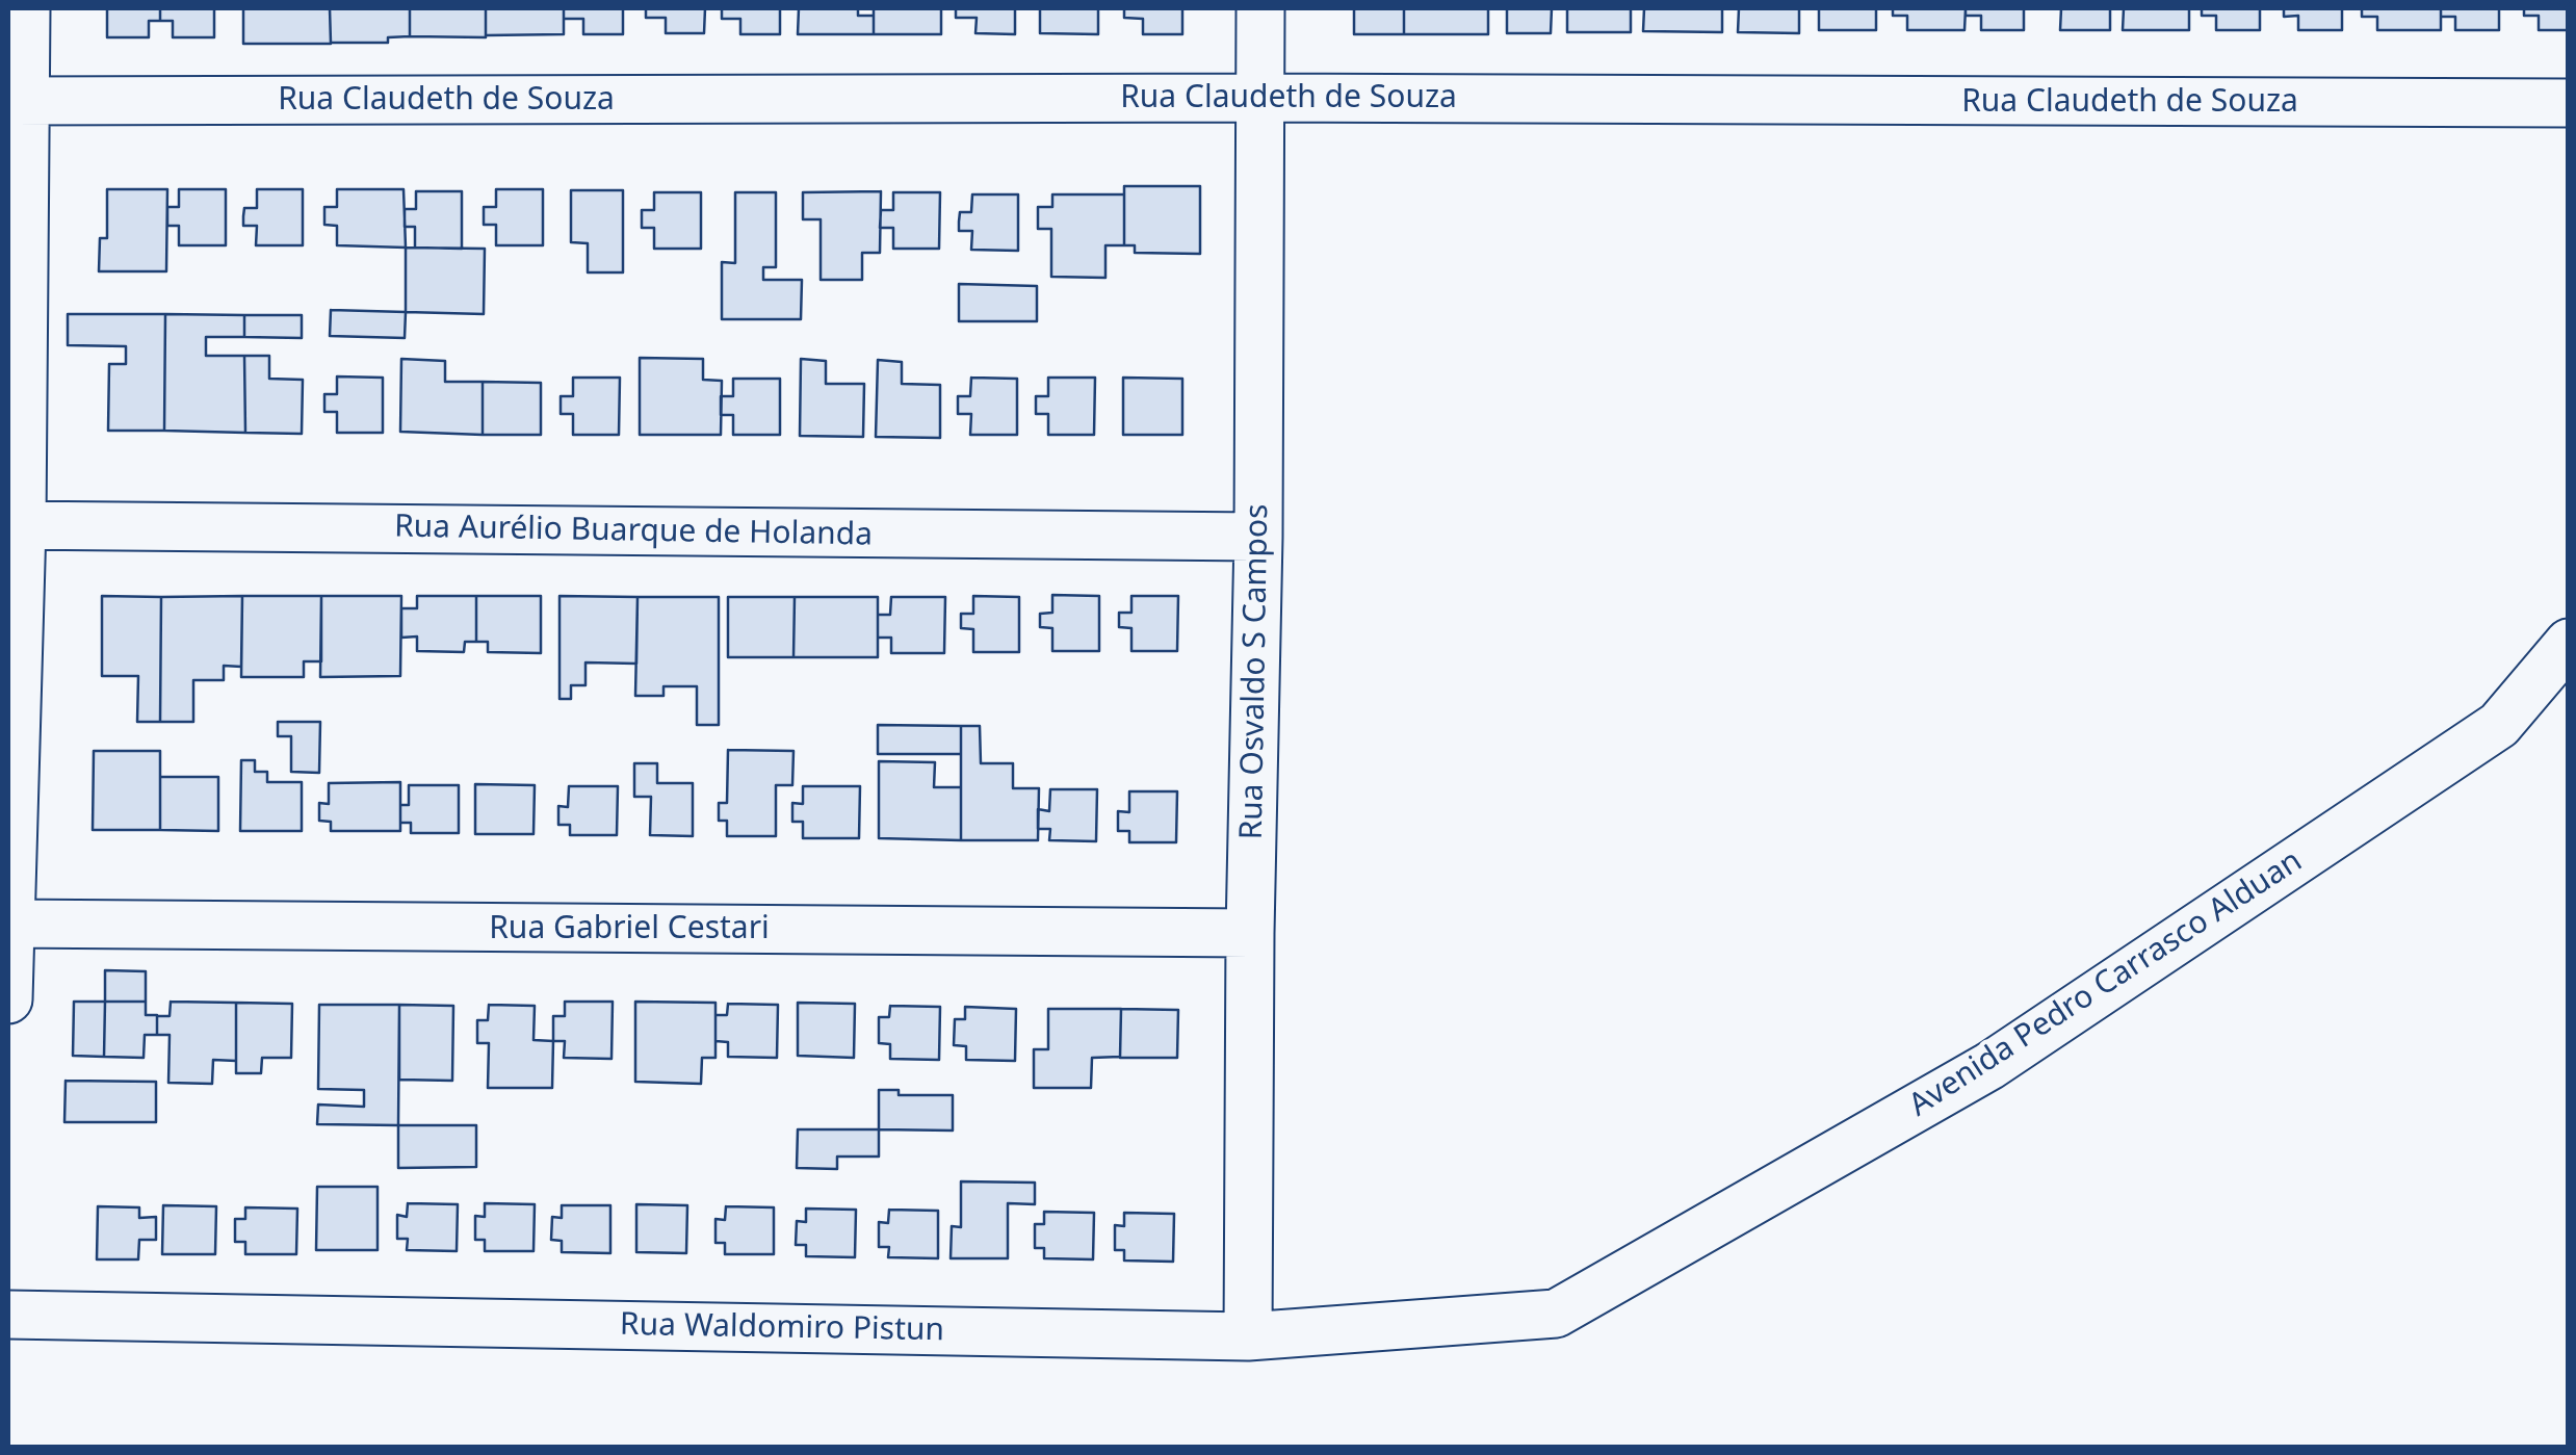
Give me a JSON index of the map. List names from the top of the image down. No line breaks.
{"streets":{"street":["Rua Claudeth de Souza","Rua Aurélio Buarque de Holanda","Rua Osvaldo S Campos","Rua Gabriel Cestari","Avenida Pedro Carrasco Alduan","Rua Waldomiro Pistun"]},"crossings":[["Rua Claudeth de Souza","Rua Osvaldo S Campos"],["Rua Aurélio Buarque de Holanda","Rua Osvaldo S Campos"],["Rua Osvaldo S Campos","Rua Gabriel Cestari"],["Rua Osvaldo S Campos","Rua Waldomiro Pistun"],["Avenida Pedro Carrasco Alduan","Rua Waldomiro Pistun"]]}
